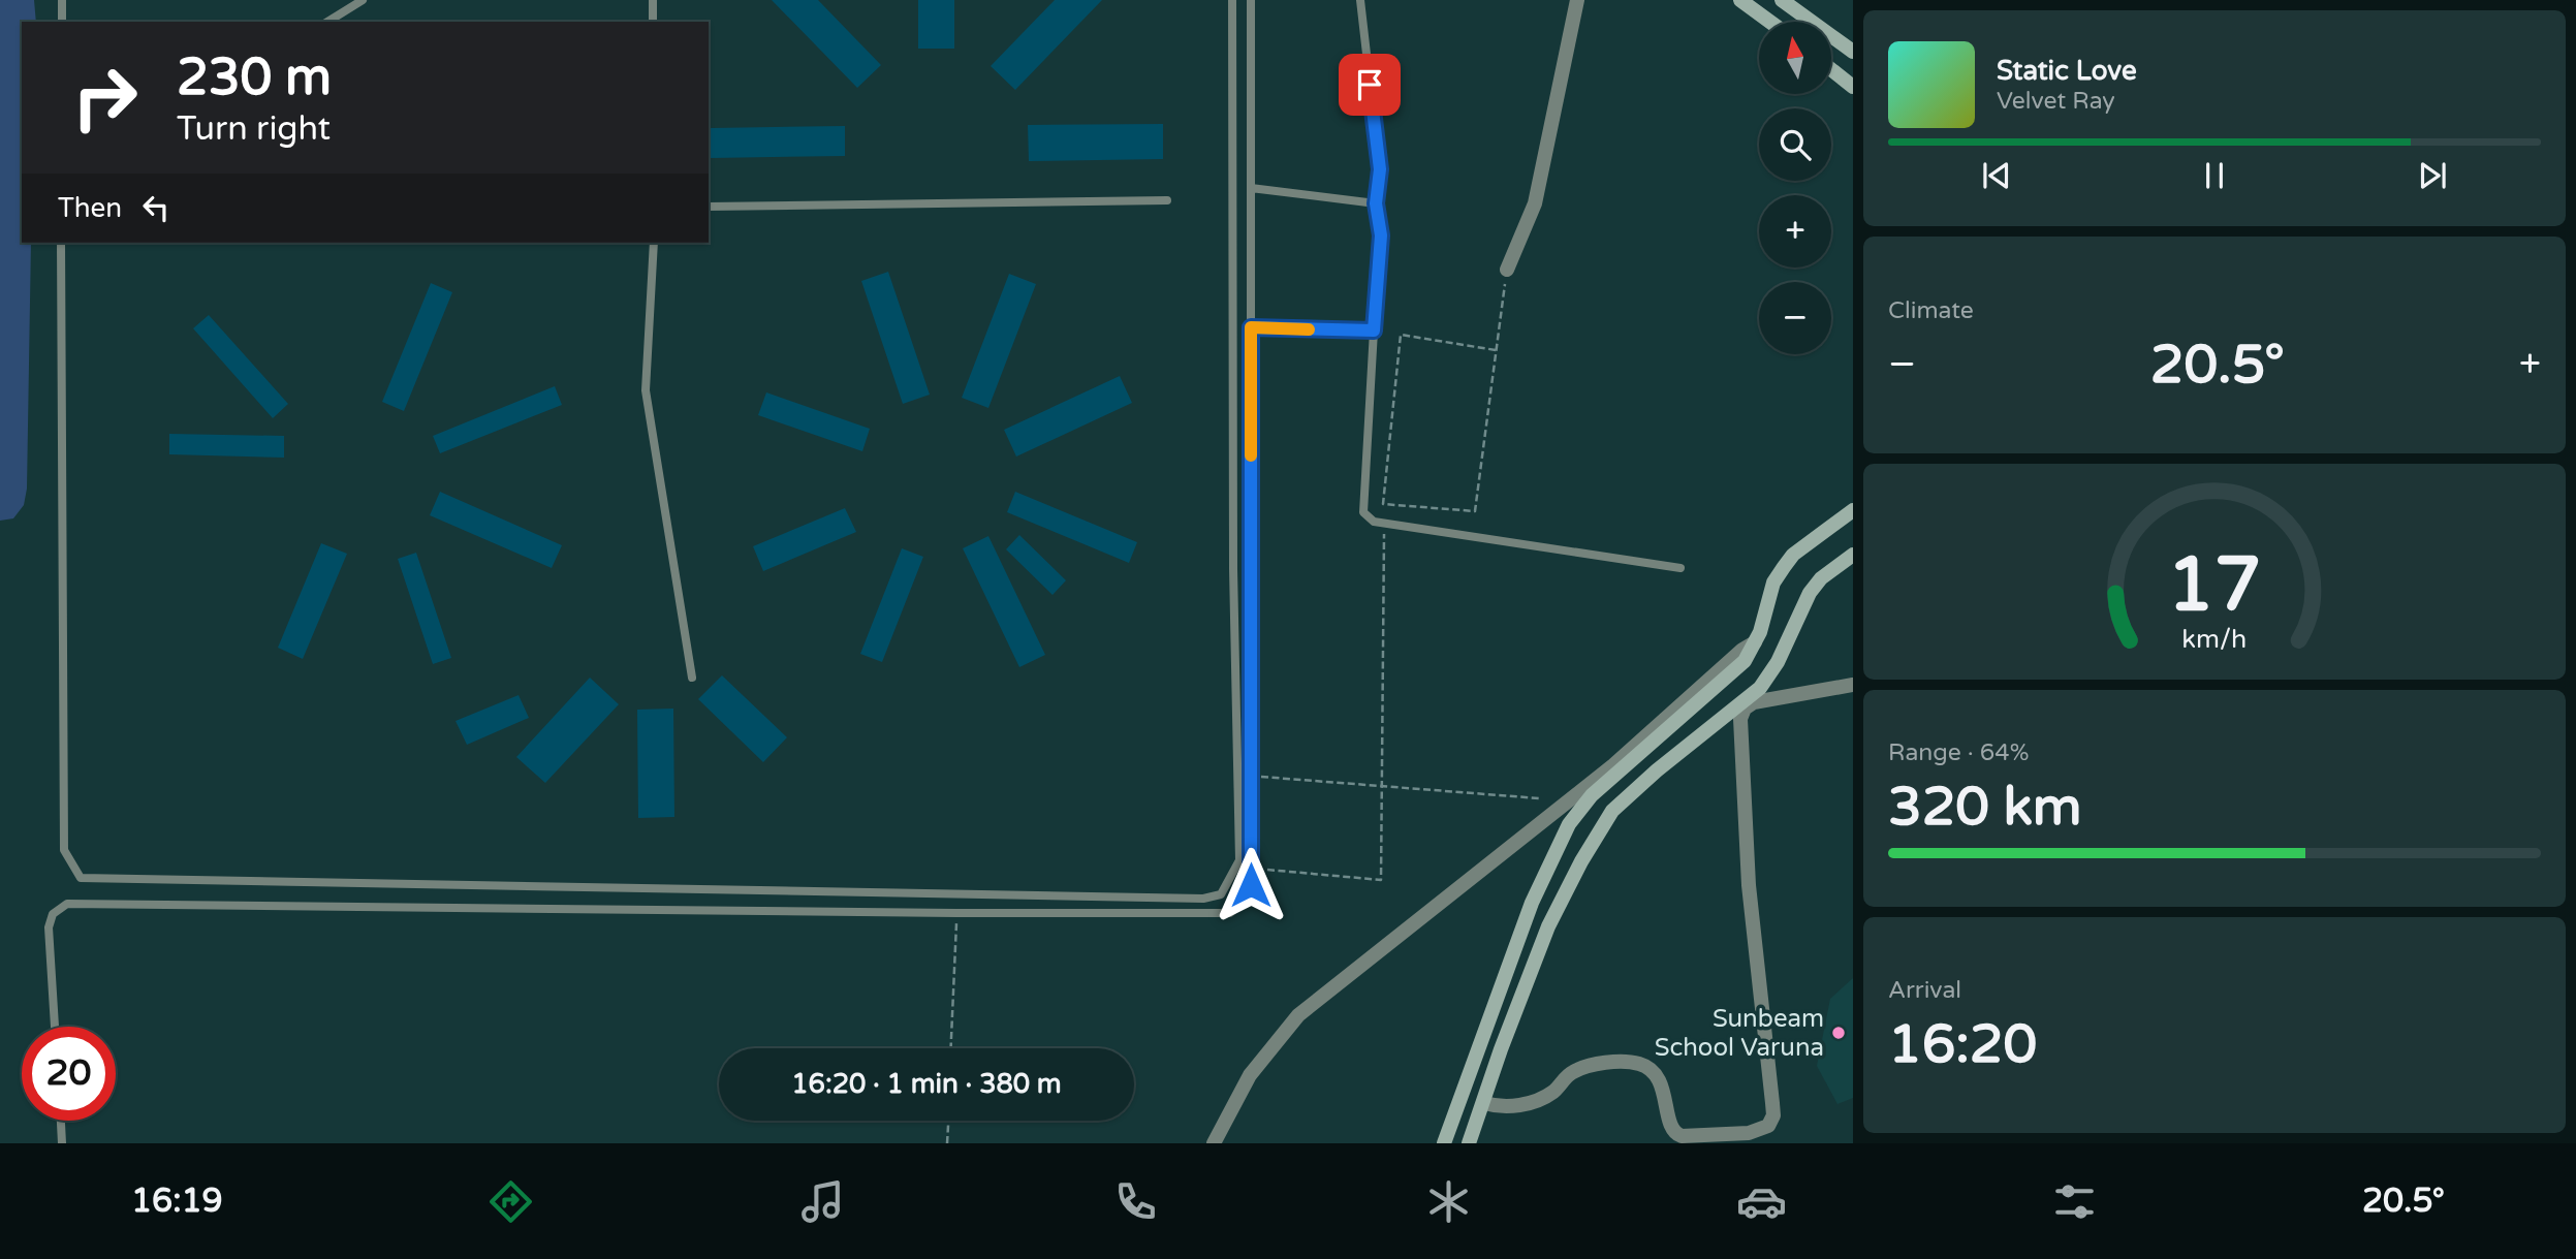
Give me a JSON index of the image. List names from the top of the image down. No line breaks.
{"places":["Sunbeam School Varuna"],"north":"top","page":{"map_buttons":["+","−"],"turn":["230 m","Turn right"],"song":["Static Love","Velvet Ray"],"then":"Then","tile":["Climate",["Range · 64%","320 km"],["Arrival","16:20"]],"heat":["−","20.5°","+"],"limit":"20","trip":"16:20 · 1 min · 380 m","tabs":["16:19","20.5°"],"gauge":["17","km/h"]}}
